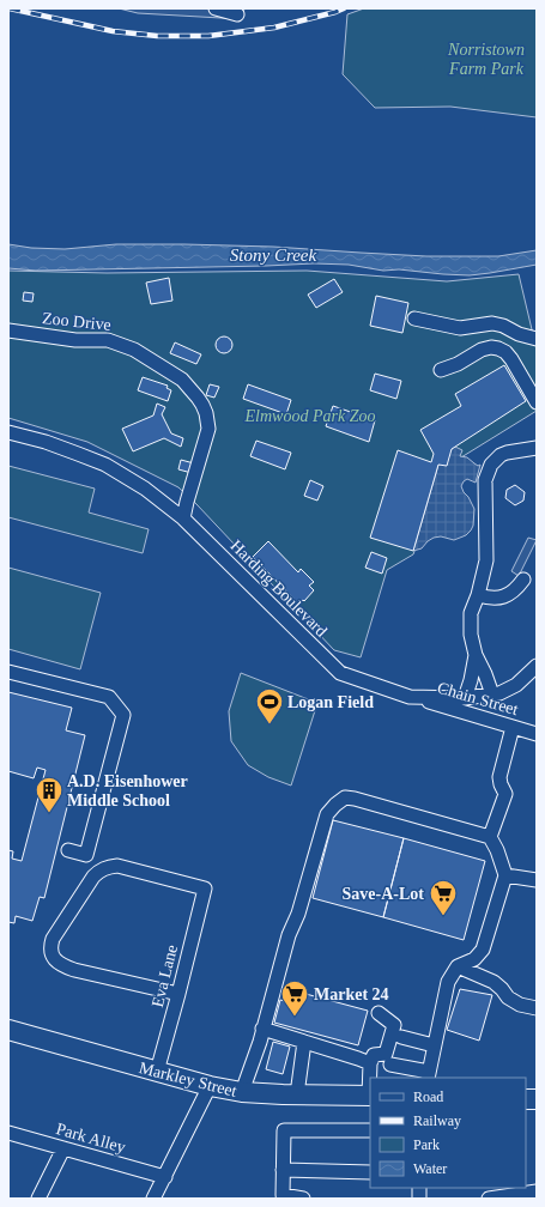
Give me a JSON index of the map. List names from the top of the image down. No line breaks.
{"streets":{"highway":["Markley Street"],"street":["Zoo Drive","Harding Boulevard","Chain Street","Eva Lane","Park Alley"]},"crossings":[["Zoo Drive","Harding Boulevard"],["Harding Boulevard","Chain Street"],["Eva Lane","Markley Street"]],"water":["Stony Creek"],"parks":["Norristown Farm Park","Elmwood Park Zoo"],"places":{"sports":["Logan Field"],"building":["A.D. Eisenhower Middle School"],"supermarket":["Save-A-Lot","Market 24"]},"legend":["Road","Railway","Park","Water"]}
